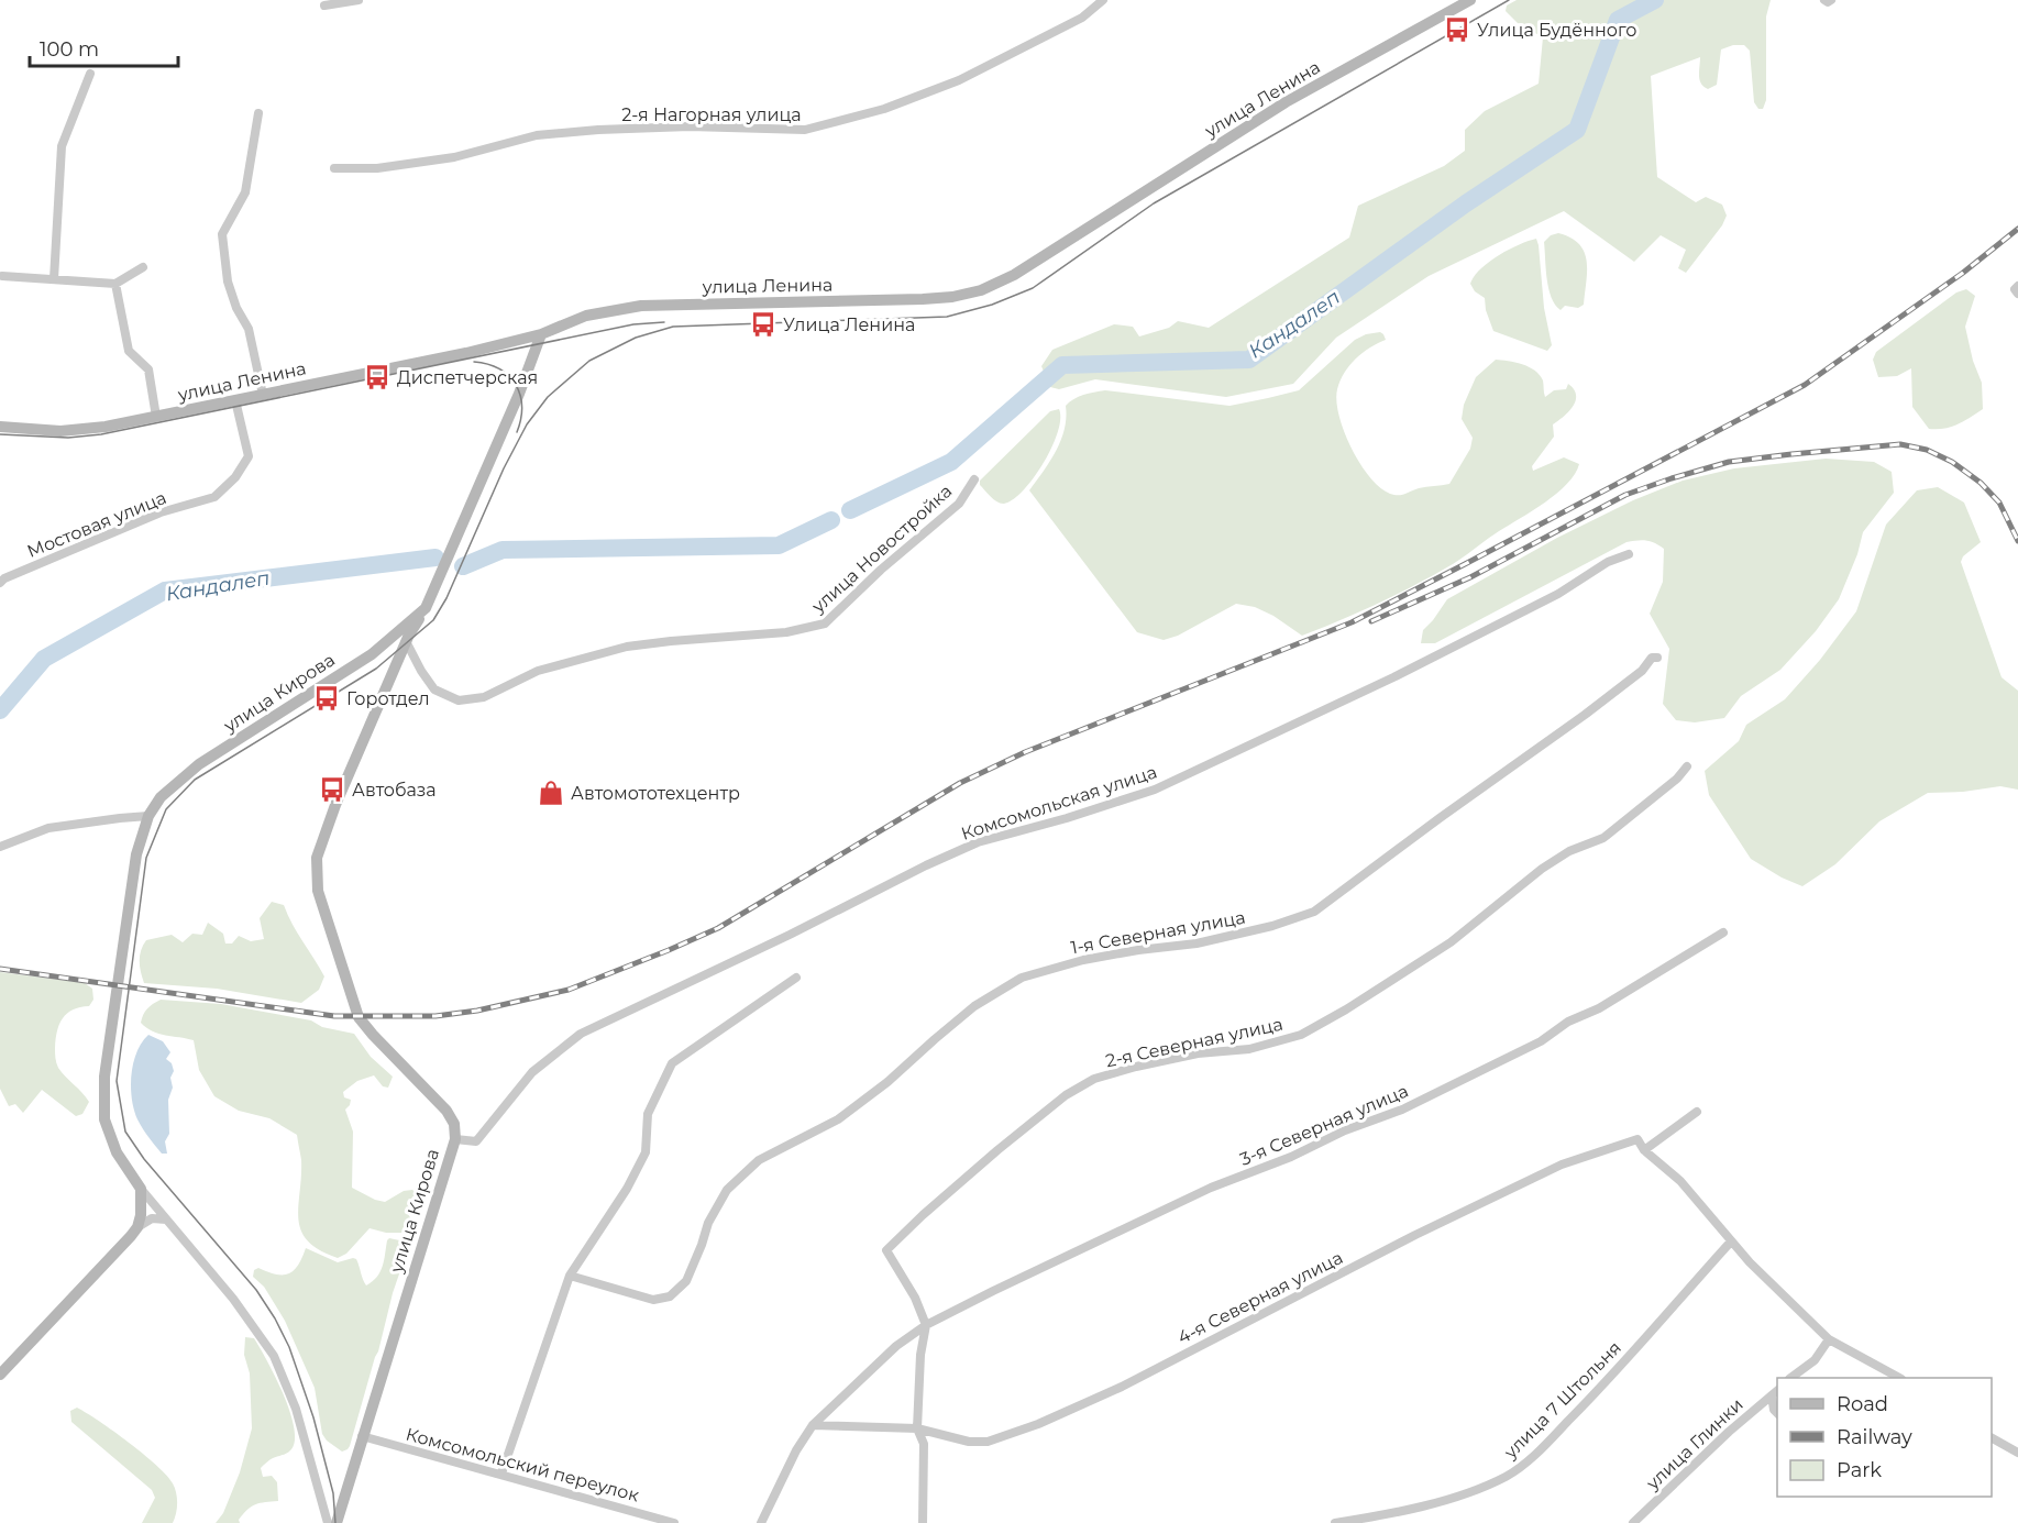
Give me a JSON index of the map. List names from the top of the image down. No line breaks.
{"streets":{"main road":["улица Ленина","улица Кирова"],"street":["2-я Нагорная улица","Мостовая улица","улица Новостройка","Комсомольская улица","1-я Северная улица","2-я Северная улица","3-я Северная улица","4-я Северная улица","улица 7 Штольня","улица Глинки","Комсомольский переулок"]},"crossings":[["улица Ленина","Мостовая улица"],["улица Ленина","улица Кирова"],["улица Новостройка","улица Кирова"],["улица Кирова","Комсомольская улица"],["улица Кирова","Комсомольский переулок"],["2-я Северная улица","3-я Северная улица"]],"water":["Кандалеп"],"places":{"bus stop":["Улица Будённого","Улица Ленина","Диспетчерская","Горотдел","Автобаза"],"shop":["Автомототехцентр"]},"legend":["Road","Railway","Park"],"scale_bar":"100 m"}
